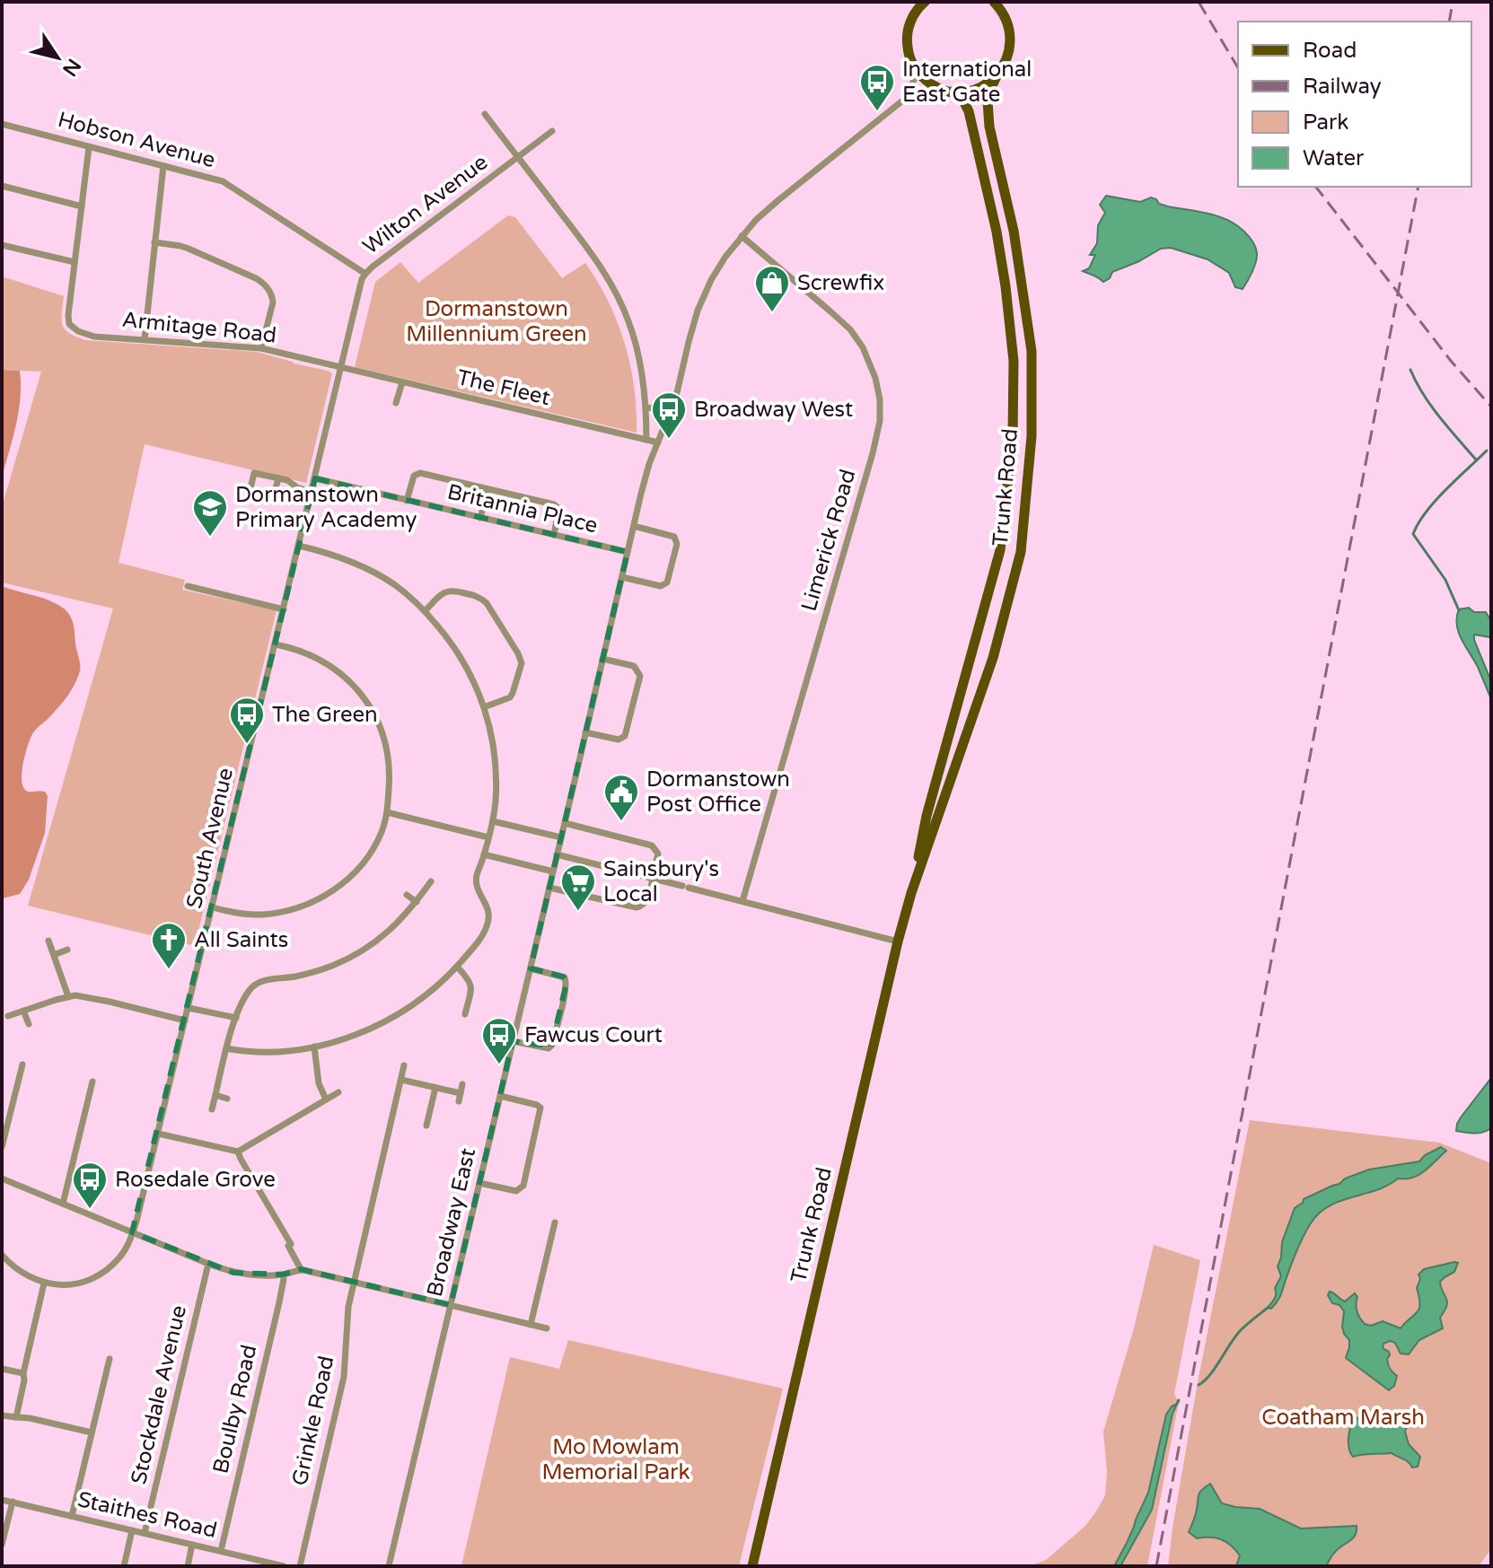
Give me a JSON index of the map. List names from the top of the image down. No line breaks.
{"streets":{"main road":["Trunk Road"],"street":["Hobson Avenue","Wilton Avenue","Armitage Road","The Fleet","Britannia Place","Limerick Road","South Avenue","Broadway East","Stockdale Avenue","Boulby Road","Grinkle Road","Staithes Road"]},"crossings":[["Hobson Avenue","Wilton Avenue"],["Wilton Avenue","Armitage Road"],["Wilton Avenue","The Fleet"],["Wilton Avenue","South Avenue"],["Armitage Road","The Fleet"],["Armitage Road","South Avenue"],["The Fleet","South Avenue"],["Britannia Place","South Avenue"],["Stockdale Avenue","Staithes Road"],["Boulby Road","Staithes Road"]],"parks":["Dormanstown Millennium Green","Coatham Marsh","Mo Mowlam Memorial Park"],"places":{"bus stop":["International East Gate","Broadway West","The Green","Fawcus Court","Rosedale Grove"],"shop":["Screwfix"],"school or university":["Dormanstown Primary Academy"],"public building":["Dormanstown Post Office"],"supermarket":["Sainsbury's Local"],"church":["All Saints"]},"legend":["Road","Railway","Park","Water"],"north":"bottom right"}
